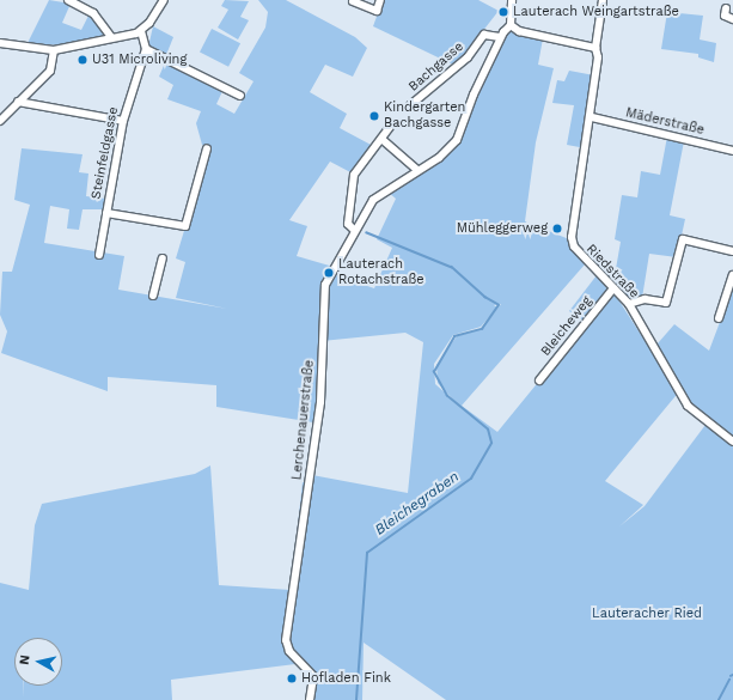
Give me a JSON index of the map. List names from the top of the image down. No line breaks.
{"streets":{"street":["Bachgasse","Mäderstraße","Steinfeldgasse","Riedstraße","Bleicheweg","Lerchenauerstraße"]},"crossings":[["Bachgasse","Lerchenauerstraße"],["Mäderstraße","Riedstraße"],["Riedstraße","Bleicheweg"]],"water":["Bleichegraben"],"parks":["Lauteracher Ried"],"places":["Lauterach Weingartstraße","U31 Microliving","Kindergarten Bachgasse","Mühleggerweg","Lauterach Rotachstraße","Hofladen Fink"],"north":"left"}
